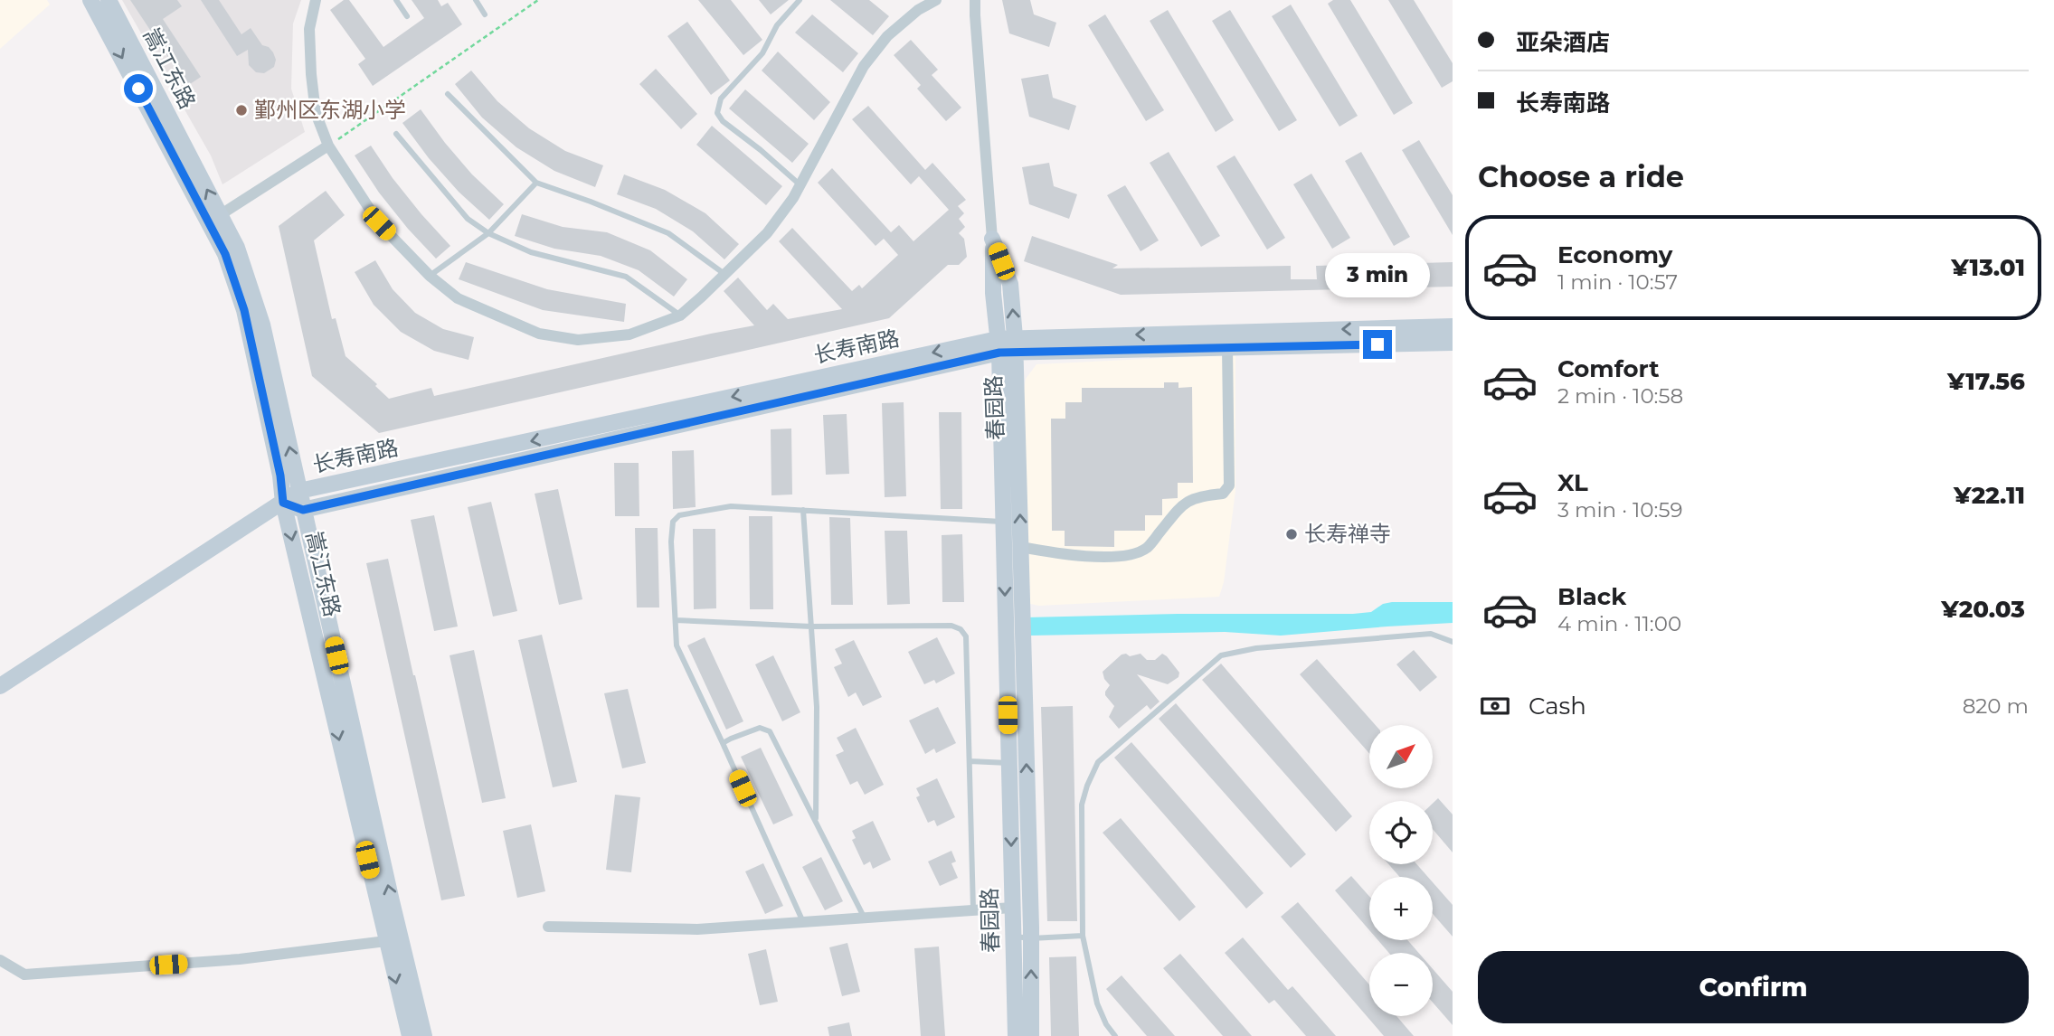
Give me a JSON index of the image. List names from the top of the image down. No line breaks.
{"streets":{"main road":["嵩江东路","长寿南路","春园路"]},"crossings":[["嵩江东路","长寿南路"],["长寿南路","春园路"]],"places":["鄞州区东湖小学","长寿禅寺"],"north":"top right","page":{"banner":["亚朵酒店","长寿南路"],"heading":"Choose a ride","list":[{"name":"Economy","note":"1 min · 10:57","value":"¥13.01"},{"name":"Comfort","note":"2 min · 10:58","value":"¥17.56"},{"name":"XL","note":"3 min · 10:59","value":"¥22.11"},{"name":"Black","note":"4 min · 11:00","value":"¥20.03"}],"bubble":"3 min","pay":["Cash","820 m"],"map_buttons":["+","−"],"buttons":"Confirm"}}
